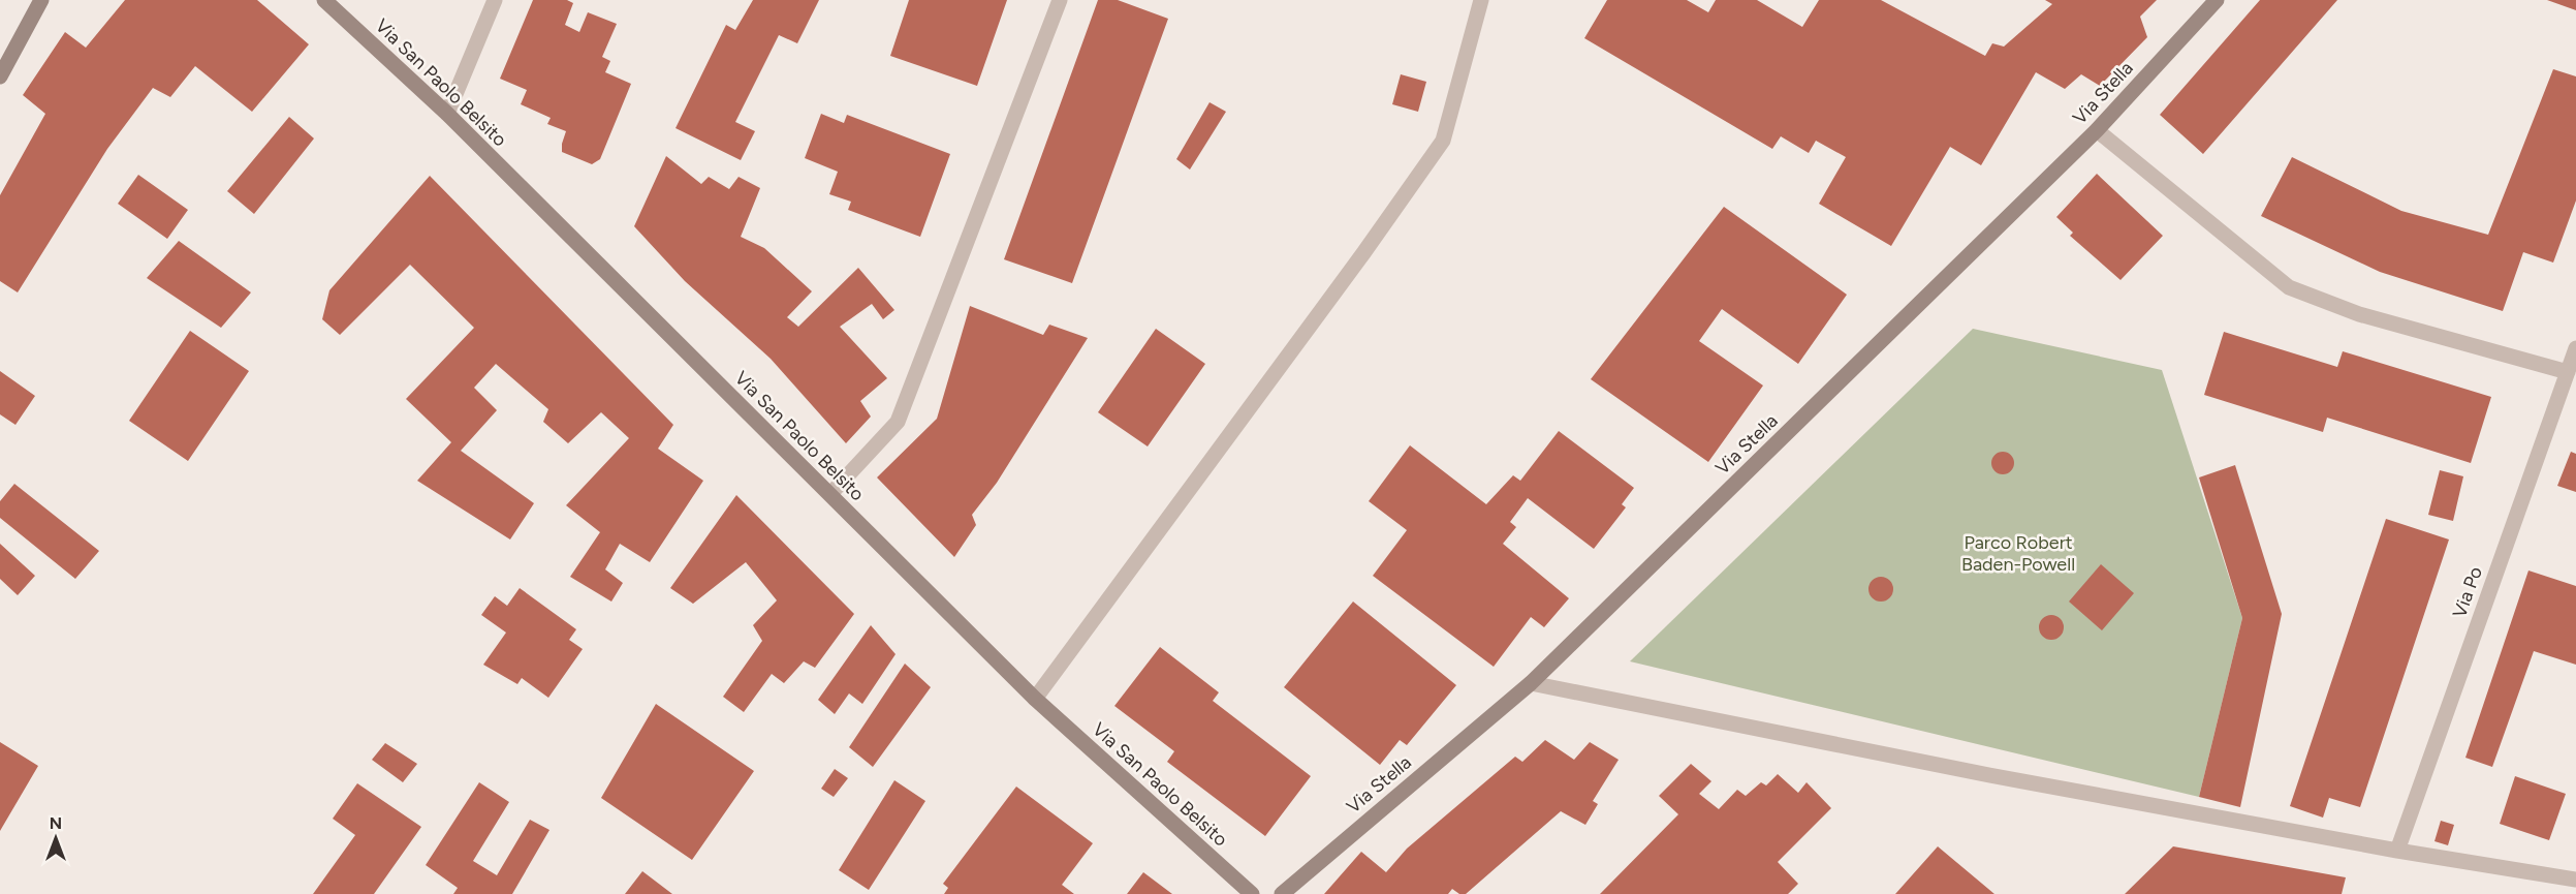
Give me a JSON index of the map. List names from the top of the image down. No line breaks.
{"streets":{"main road":["Via San Paolo Belsito","Via Stella"],"street":["Via Po"]},"parks":["Parco Robert Baden-Powell"],"north":"top"}
